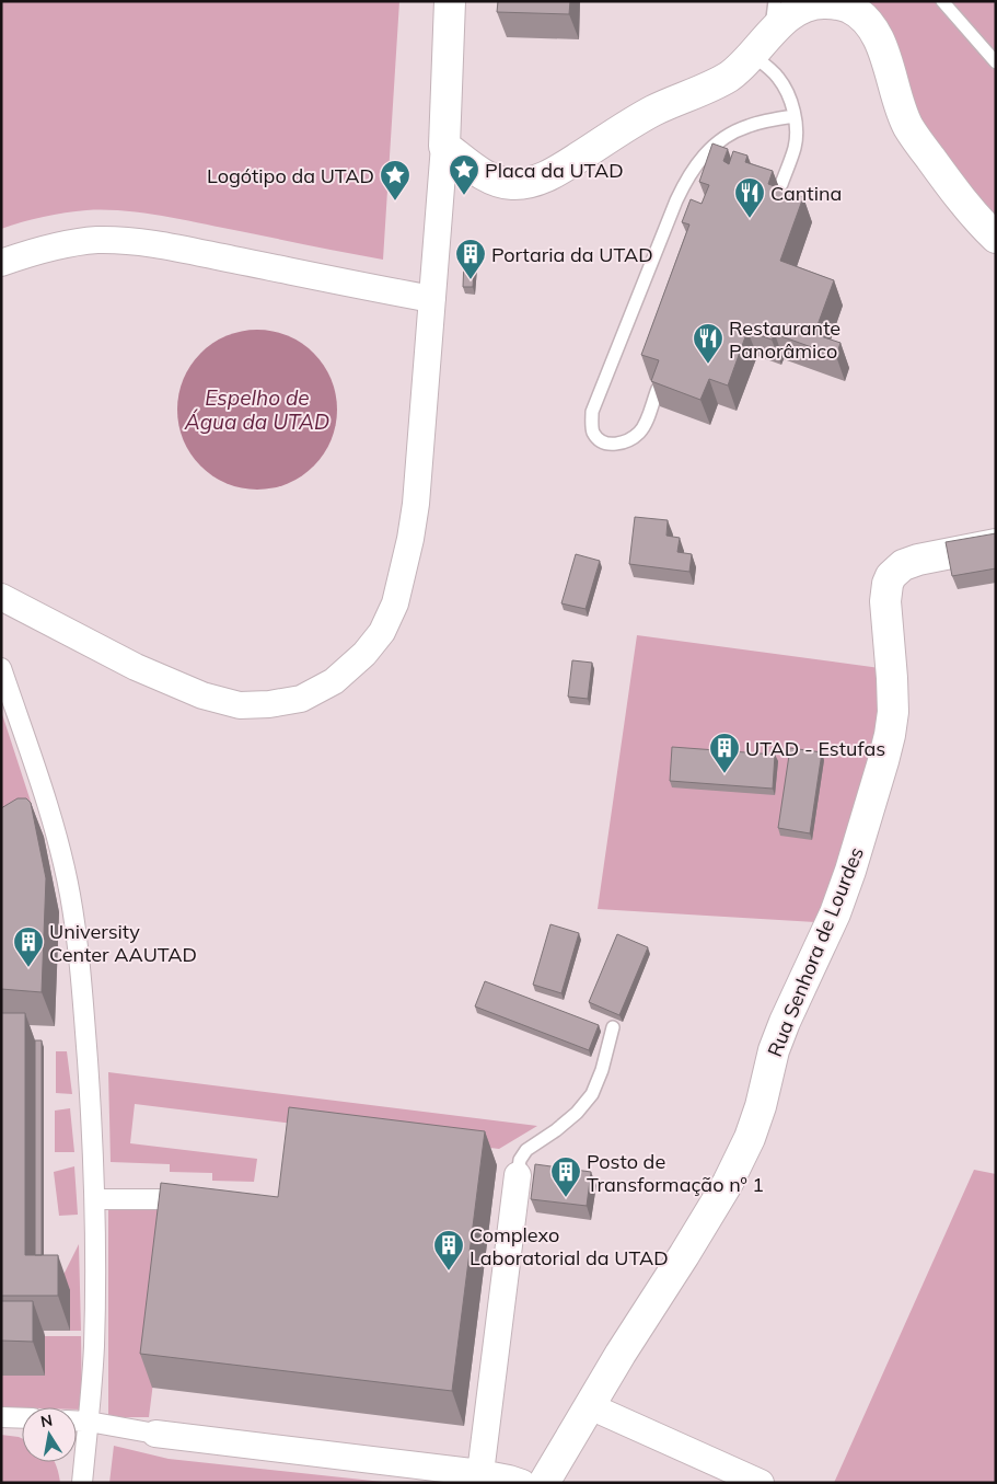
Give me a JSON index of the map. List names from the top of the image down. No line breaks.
{"streets":{"street":["Rua Senhora de Lourdes"]},"water":["Espelho de Água da UTAD"],"places":{"place":["Placa da UTAD","Logótipo da UTAD"],"restaurant":["Cantina","Restaurante Panorâmico"],"building":["Portaria da UTAD","UTAD - Estufas","University Center AAUTAD","Posto de Transformação nº 1","Complexo Laboratorial da UTAD"]},"north":"top"}
